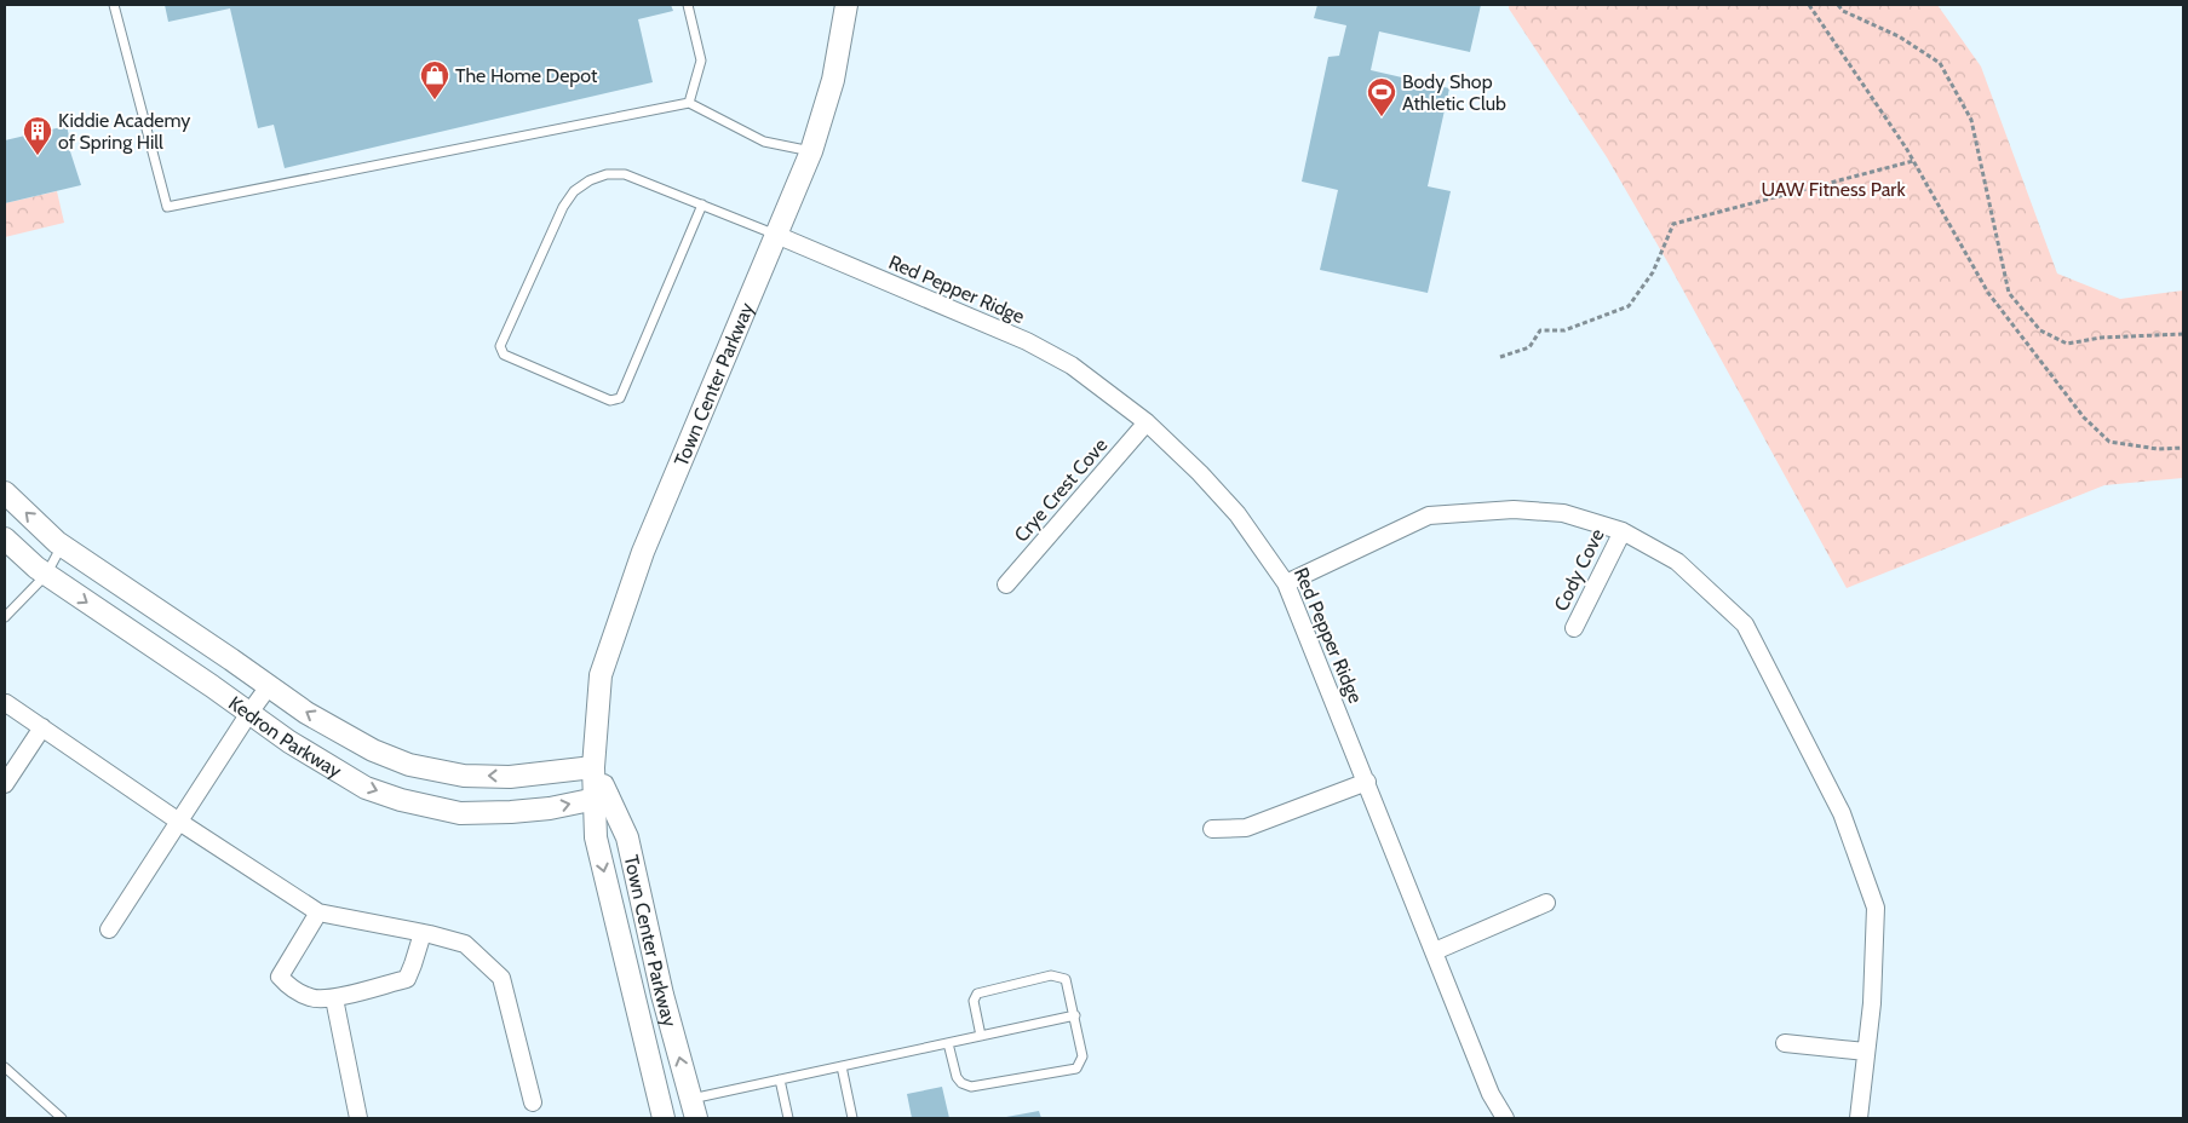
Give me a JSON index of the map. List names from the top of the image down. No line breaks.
{"streets":{"street":["Red Pepper Ridge","Town Center Parkway","Crye Crest Cove","Cody Cove","Kedron Parkway"]},"crossings":[["Red Pepper Ridge","Town Center Parkway"],["Red Pepper Ridge","Crye Crest Cove"],["Town Center Parkway","Kedron Parkway"]],"parks":["UAW Fitness Park"],"places":{"shop":["The Home Depot"],"sports":["Body Shop Athletic Club"],"building":["Kiddie Academy of Spring Hill"]}}
